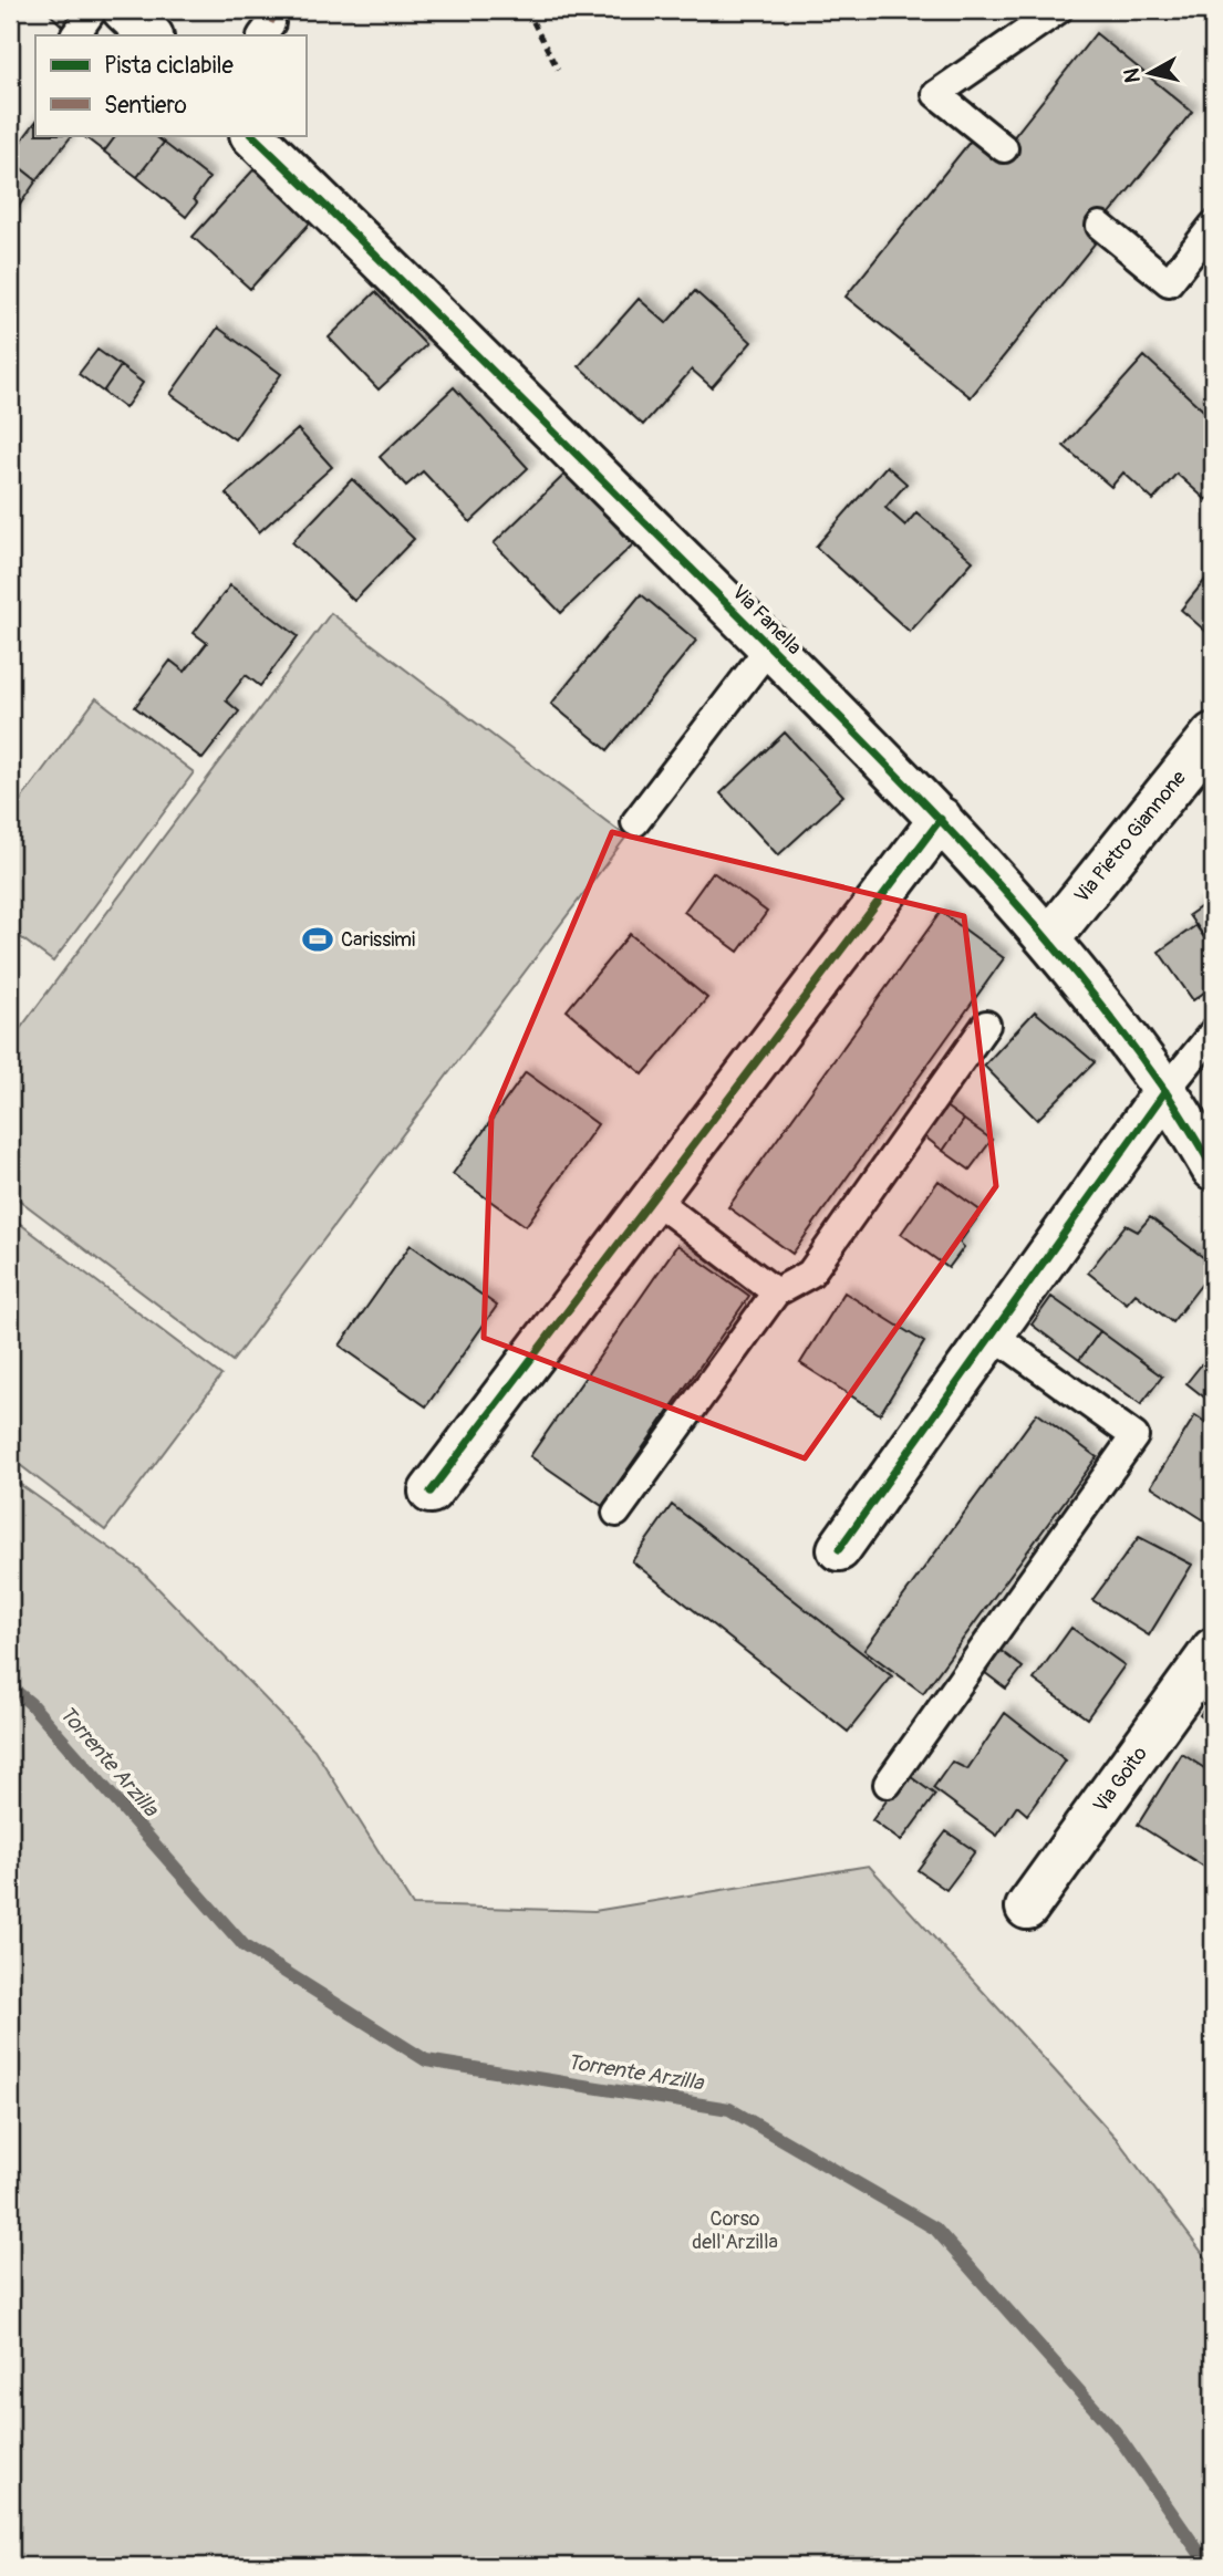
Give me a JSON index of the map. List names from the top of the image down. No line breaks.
{"streets":{"street":["Via Fanella","Via Pietro Giannone","Via Goito"]},"crossings":[["Via Fanella","Via Pietro Giannone"]],"water":["Torrente Arzilla"],"parks":["Corso dell'Arzilla"],"places":{"sports":["Carissimi"]},"legend":["Pista ciclabile","Sentiero"],"north":"left"}
